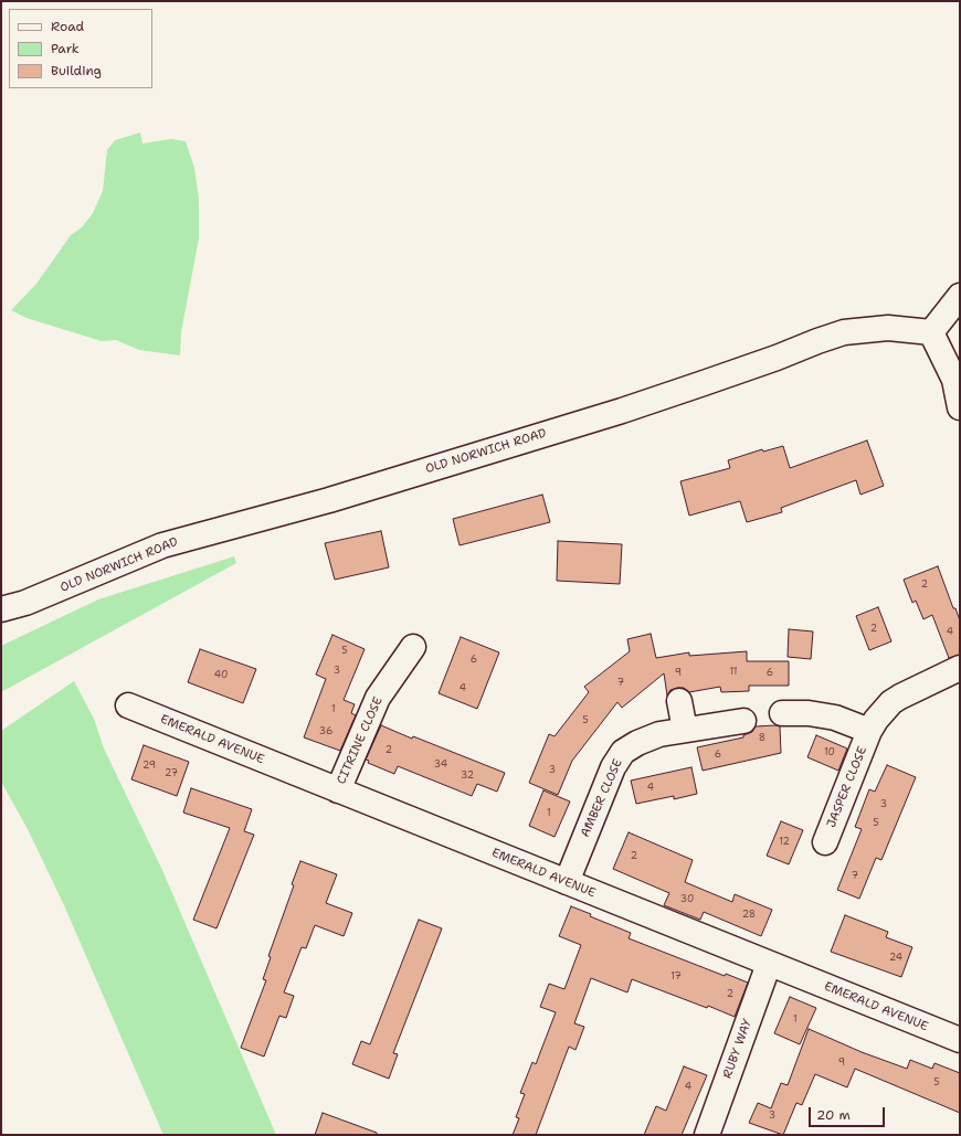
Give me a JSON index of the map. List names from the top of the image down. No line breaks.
{"streets":{"street":["OLD NORWICH ROAD","EMERALD AVENUE","CITRINE CLOSE","JASPER CLOSE","AMBER CLOSE","RUBY WAY"]},"crossings":[["EMERALD AVENUE","CITRINE CLOSE"],["EMERALD AVENUE","AMBER CLOSE"],["EMERALD AVENUE","RUBY WAY"]],"house_numbers":["2","2","4","5","6","3","11","9","6","40","7","4","1","5","36","8","2","10","6","34","29","3","27","32","4","3","1","5","12","2","7","30","28","24","17","2","1","9","5","4","3"],"legend":["Road","Park","Building"],"scale_bar":"20 m"}
